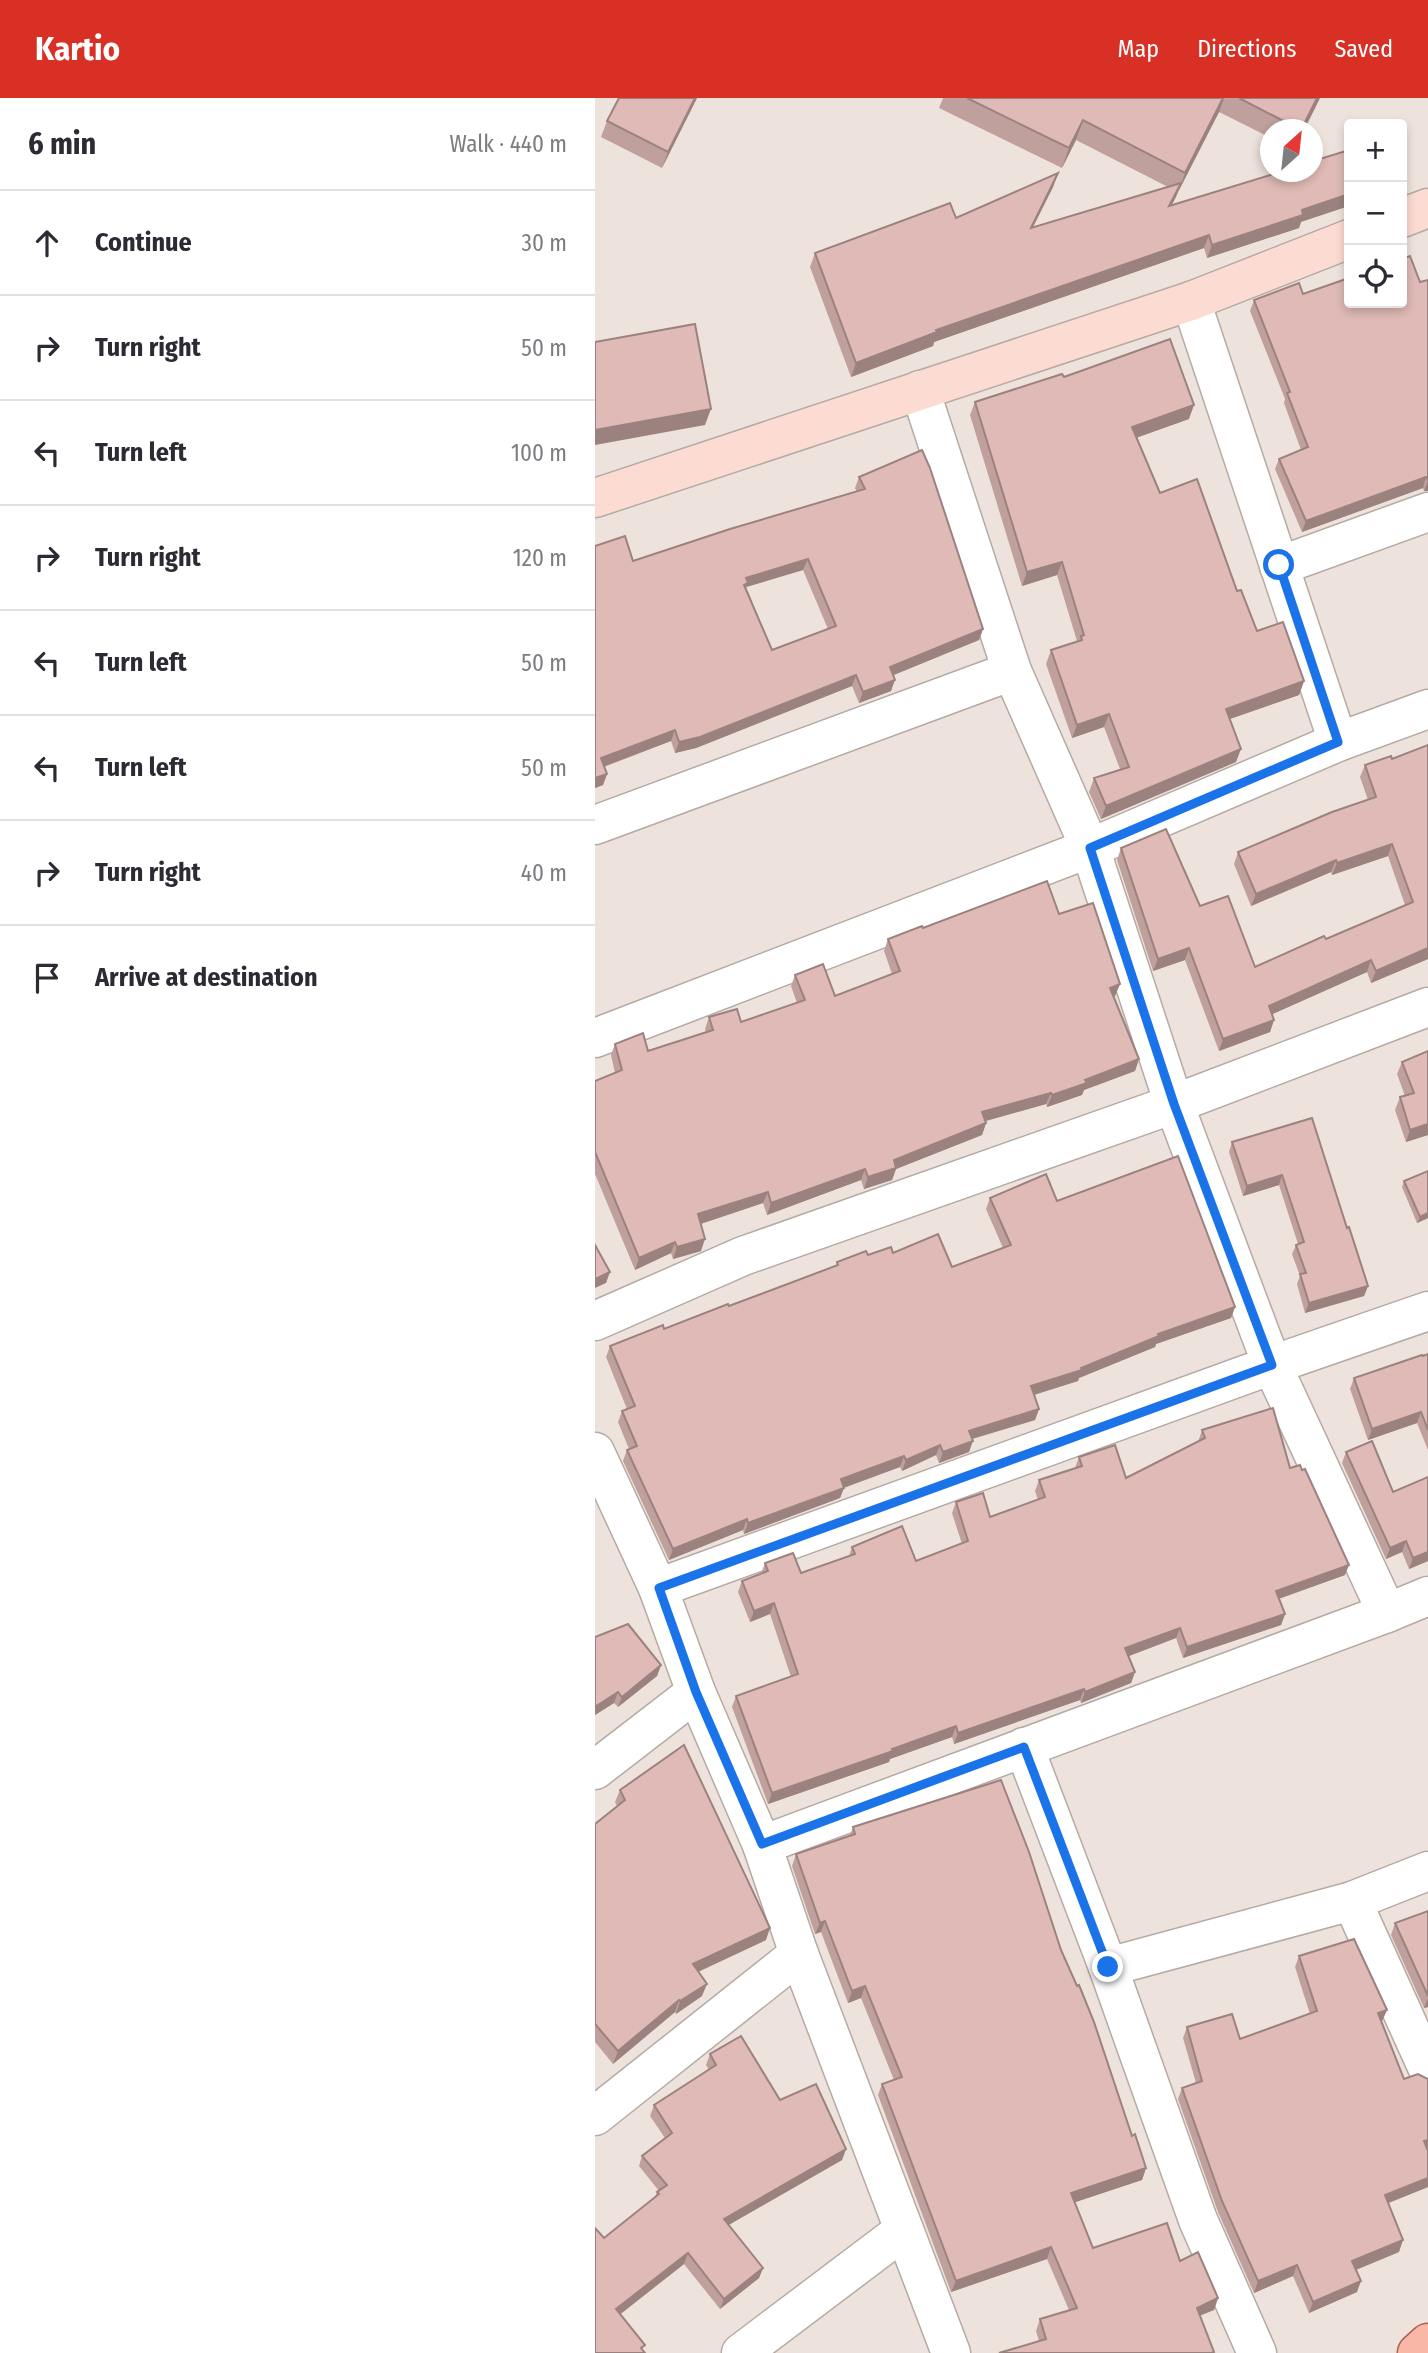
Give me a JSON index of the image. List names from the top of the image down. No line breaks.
{"north":"top right","page":{"header":"Kartio","nav":["Map","Directions","Saved"],"heading":["6 min","Walk · 440 m"],"map_buttons":["+","−"],"list":[["Continue","30 m"],["Turn right","50 m"],["Turn left","100 m"],["Turn right","120 m"],["Turn left","50 m"],["Turn left","50 m"],["Turn right","40 m"],"Arrive at destination"]}}
